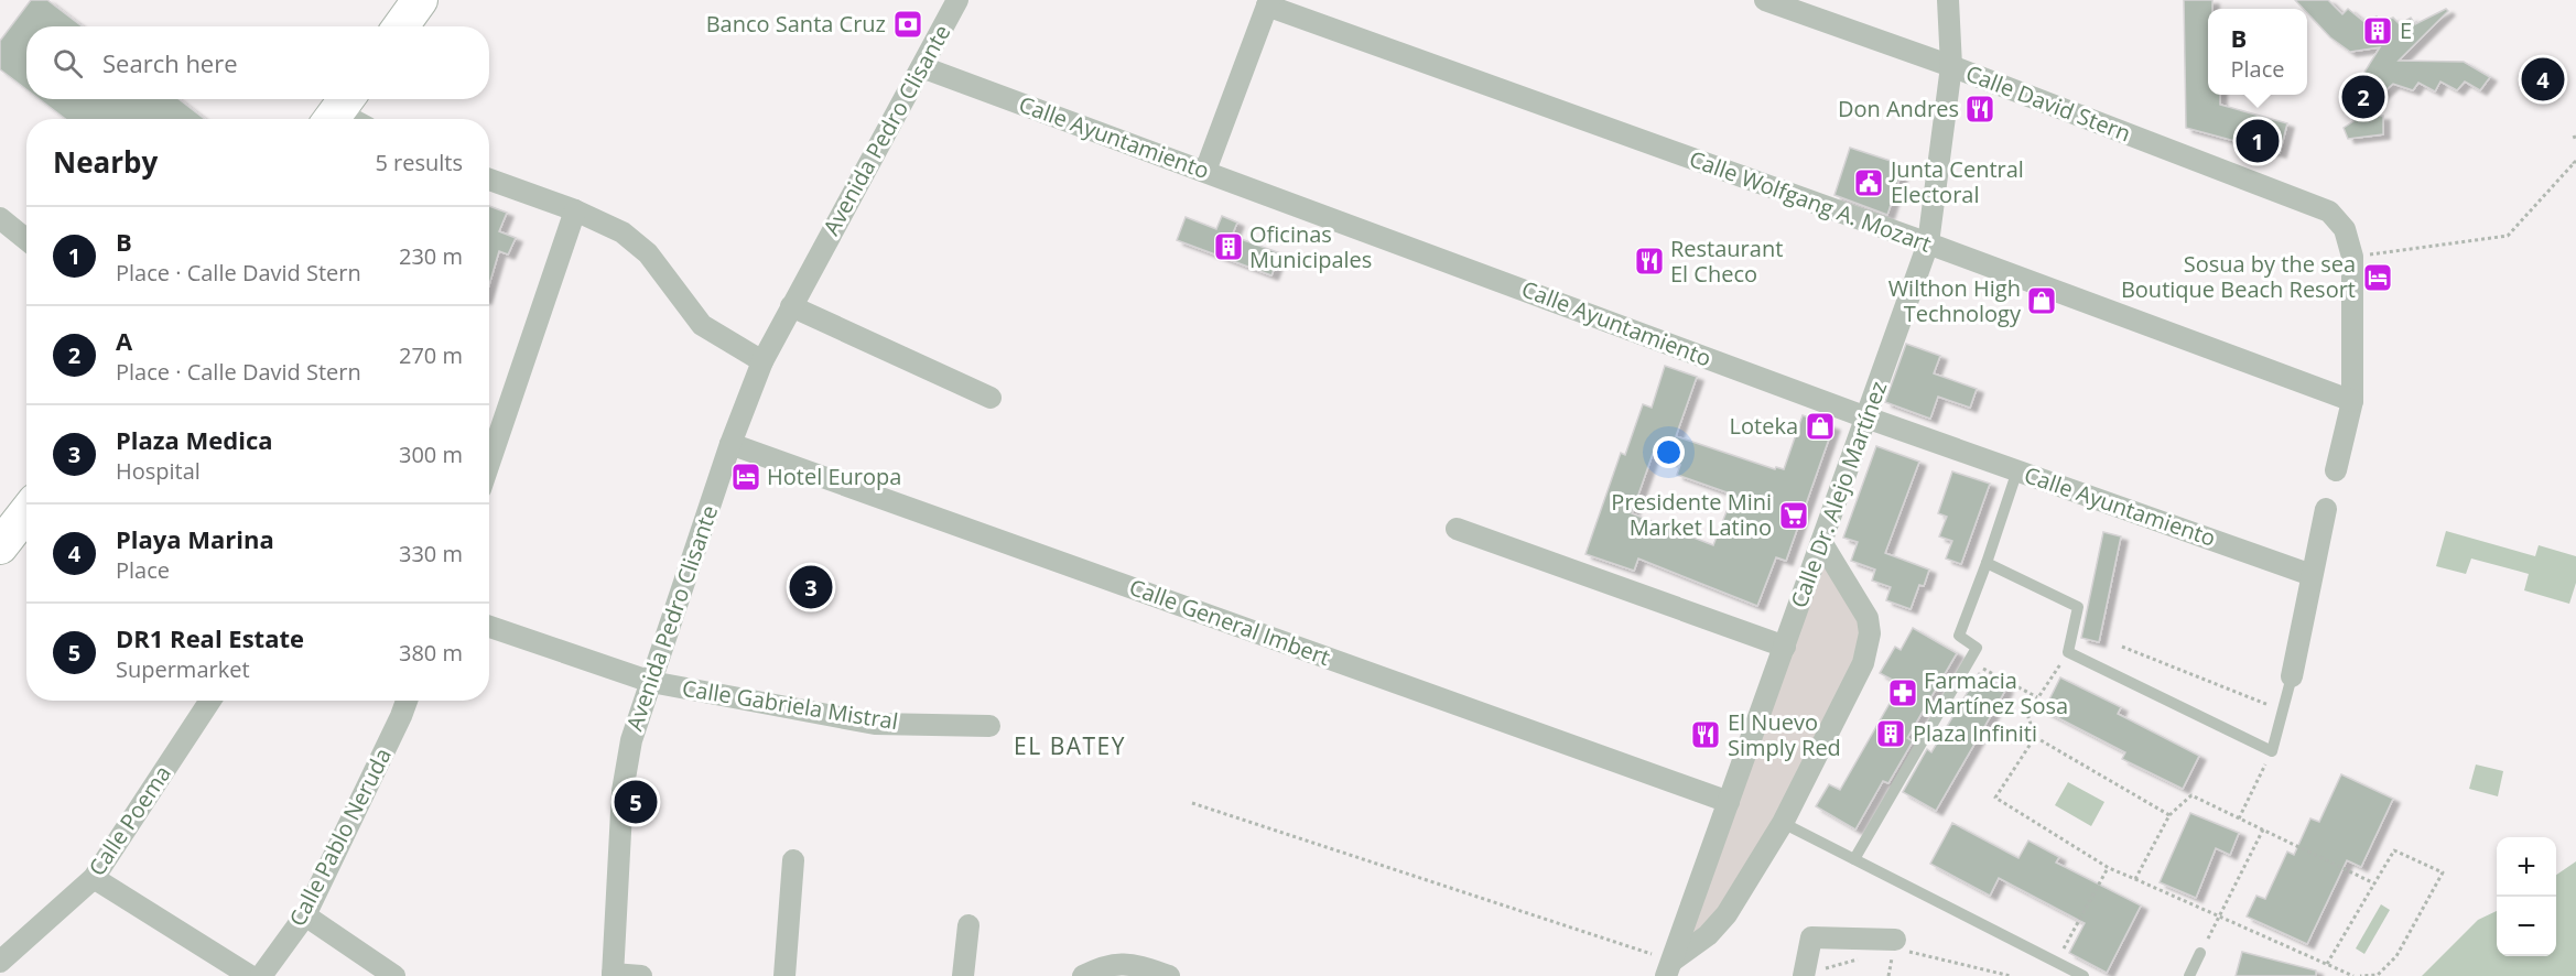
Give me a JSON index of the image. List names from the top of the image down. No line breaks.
{"streets":{"street":["Calle David Stern","Avenida Pedro Clisante","Calle Ayuntamiento","Calle Wolfgang A. Mozart","Calle Dr. Alejo Martínez","Calle General Imbert","Calle Gabriela Mistral","Calle Poema","Calle Pablo Neruda"]},"crossings":[["Calle David Stern","Calle Dr. Alejo Martínez"],["Avenida Pedro Clisante","Calle Ayuntamiento"],["Avenida Pedro Clisante","Calle General Imbert"],["Avenida Pedro Clisante","Calle Gabriela Mistral"],["Calle Ayuntamiento","Calle Dr. Alejo Martínez"],["Calle Wolfgang A. Mozart","Calle Dr. Alejo Martínez"],["Calle Dr. Alejo Martínez","Calle General Imbert"]],"districts":["EL BATEY"],"places":{"bank":["Banco Santa Cruz"],"building":["E","Oficinas Municipales","Plaza Infiniti"],"restaurant":["Don Andres","Restaurant El Checo","El Nuevo Simply Red"],"public building":["Junta Central Electoral"],"hotel":["Sosua by the sea Boutique Beach Resort","Hotel Europa"],"shop":["Wilthon High Technology","Loteka"],"supermarket":["Presidente Mini Market Latino"],"pharmacy":["Farmacia Martínez Sosa"]},"page":{"popup":["B","Place"],"search":"Search here","pins":["4","2","1","3","5"],"heading":["Nearby","5 results"],"list":[{"mark":"1","name":"B","note":"Place · Calle David Stern","value":"230 m"},{"mark":"2","name":"A","note":"Place · Calle David Stern","value":"270 m"},{"mark":"3","name":"Plaza Medica","note":"Hospital","value":"300 m"},{"mark":"4","name":"Playa Marina","note":"Place","value":"330 m"},{"mark":"5","name":"DR1 Real Estate","note":"Supermarket","value":"380 m"}],"map_buttons":["+","−"]}}
